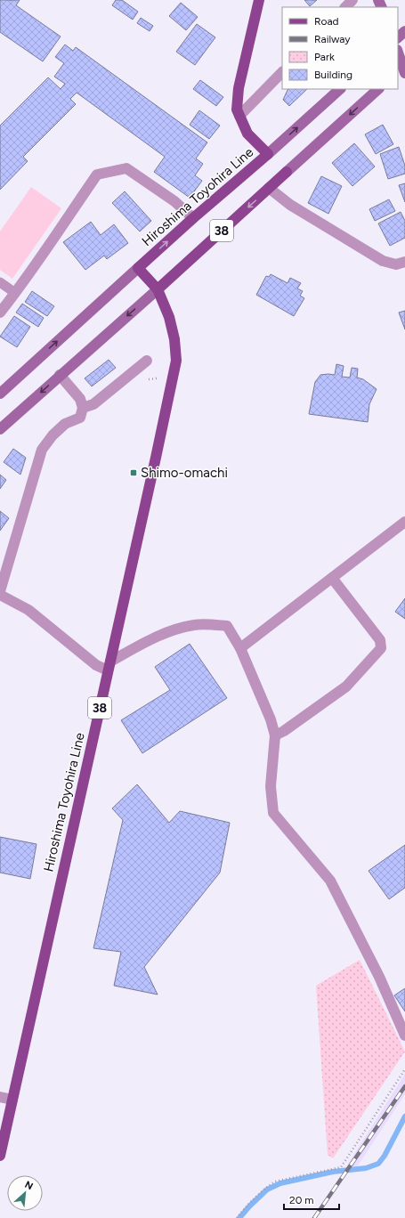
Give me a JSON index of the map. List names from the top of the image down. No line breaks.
{"streets":{"main road":["Hiroshima Toyohira Line","38"]},"crossings":[["Hiroshima Toyohira Line","38"]],"places":{"transit":["Shimo-omachi"]},"legend":["Road","Railway","Park","Building"],"scale_bar":"20 m","north":"top right"}
